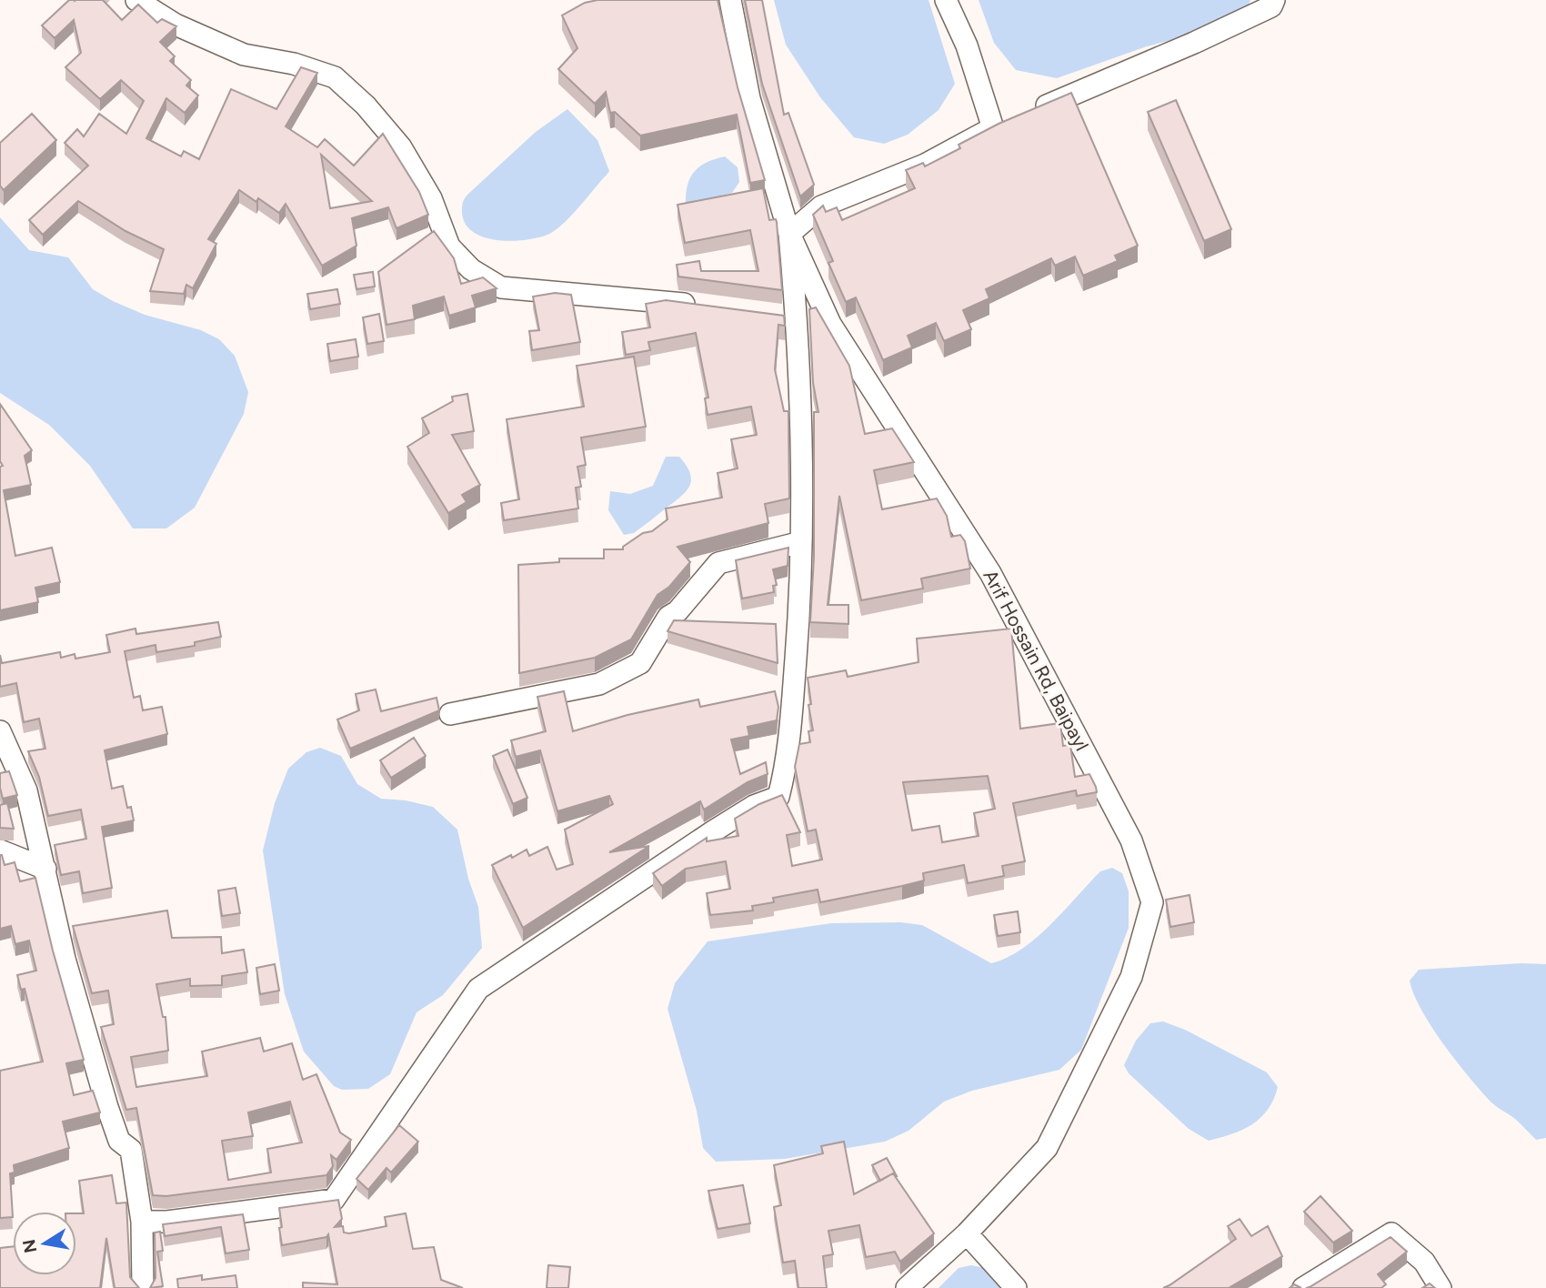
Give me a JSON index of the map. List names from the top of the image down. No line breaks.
{"streets":{"street":["Arif Hossain Rd, Baipayl"]},"north":"left"}
